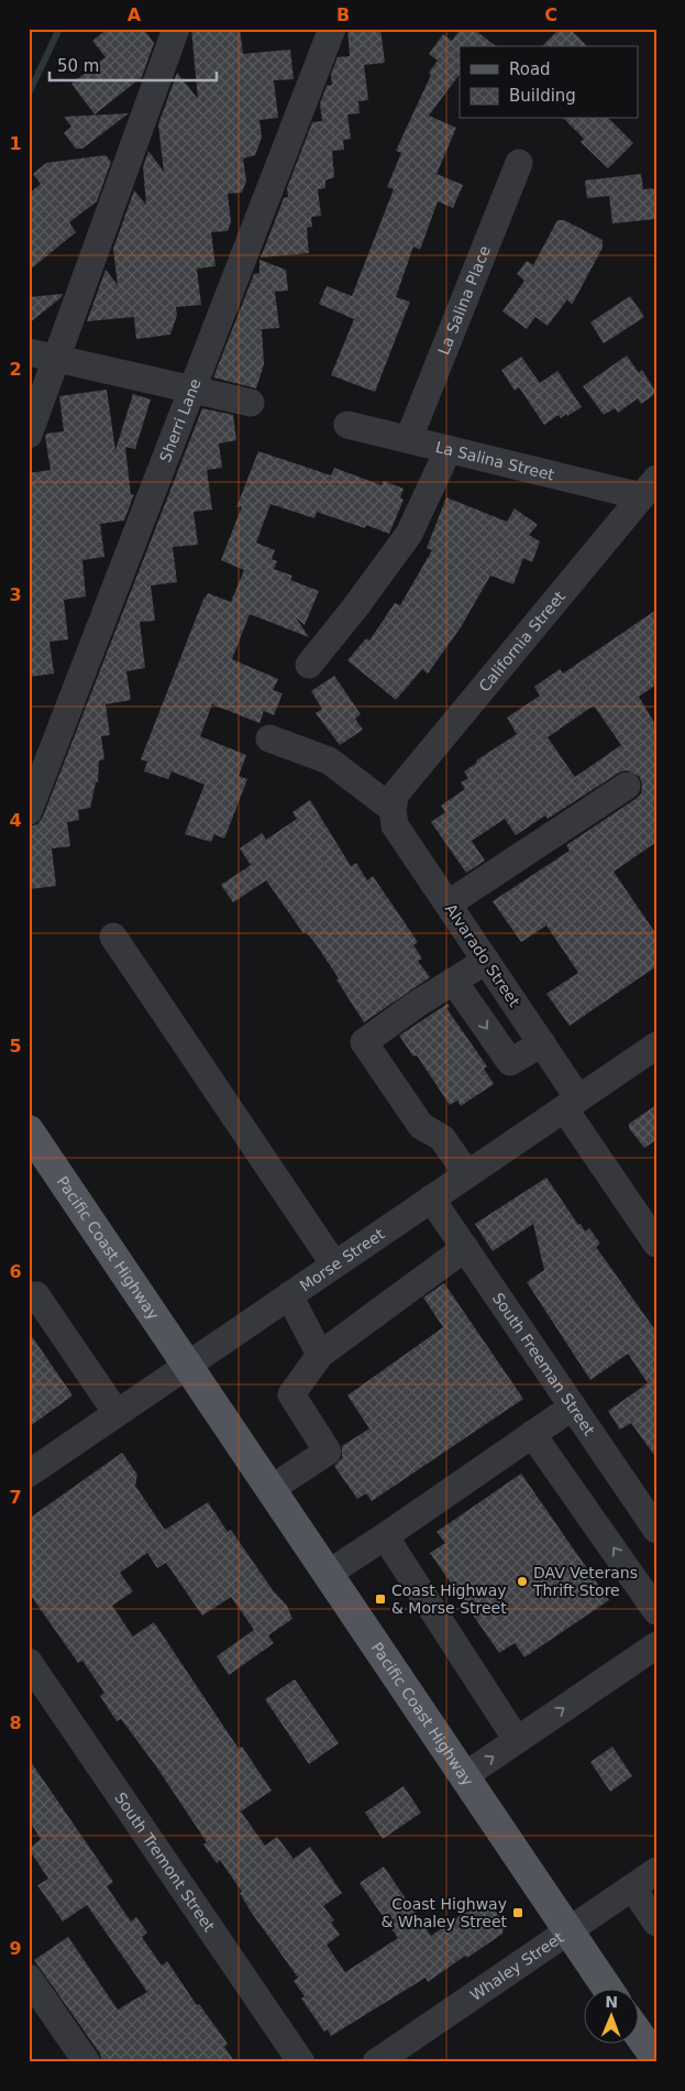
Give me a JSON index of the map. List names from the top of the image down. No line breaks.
{"streets":{"main road":["Pacific Coast Highway"],"street":["La Salina Place","Sherri Lane","La Salina Street","California Street","Alvarado Street","Morse Street","South Freeman Street","South Tremont Street","Whaley Street"]},"crossings":[["La Salina Place","La Salina Street"],["La Salina Street","California Street"],["California Street","Alvarado Street"],["Alvarado Street","Morse Street"],["Pacific Coast Highway","Morse Street"],["Pacific Coast Highway","Whaley Street"],["Morse Street","South Freeman Street"]],"places":{"other":["DAV Veterans Thrift Store"],"transit":["Coast Highway & Morse Street","Coast Highway & Whaley Street"]},"legend":["Road","Building"],"scale_bar":"50 m","north":"top","grid":{"columns":["A","B","C"],"rows":["1","2","3","4","5","6","7","8","9"]}}
